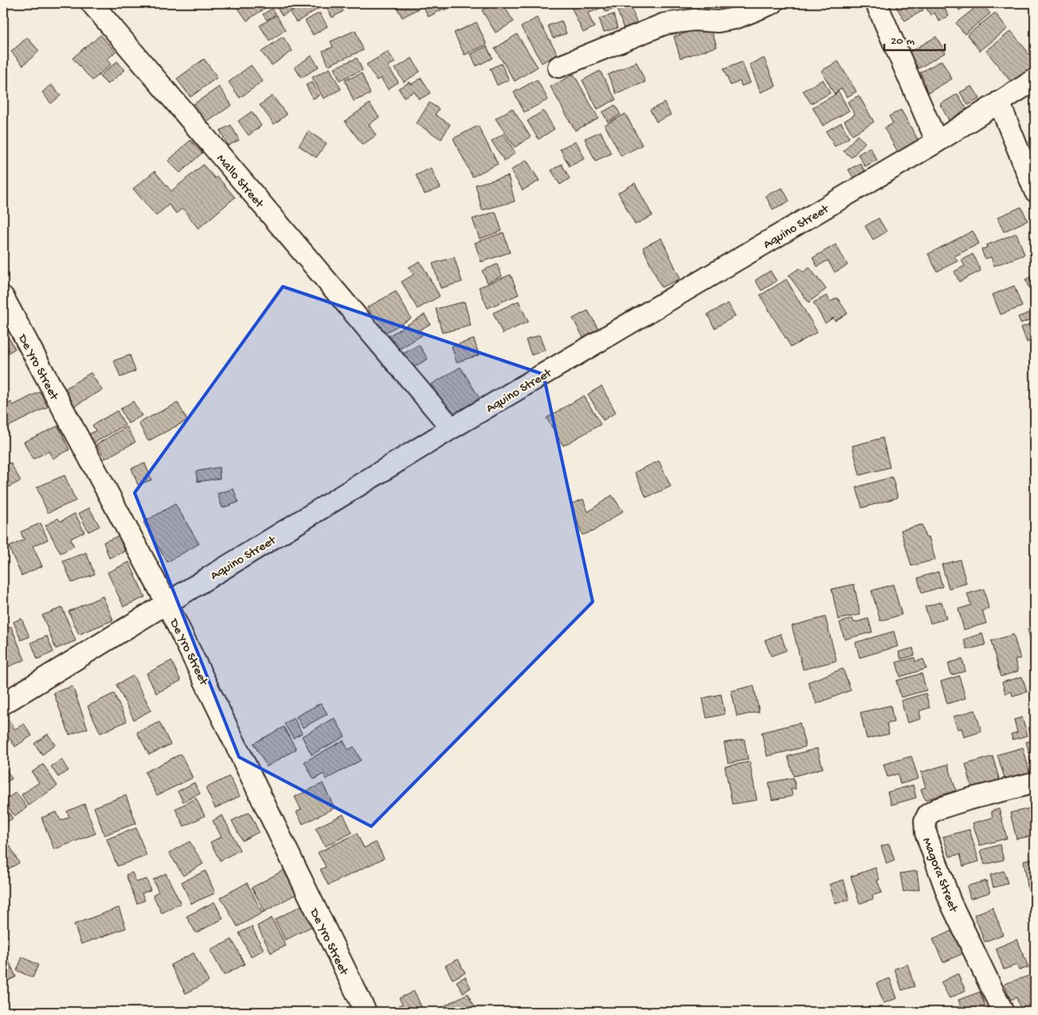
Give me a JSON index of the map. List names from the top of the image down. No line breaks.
{"streets":{"street":["Mallo Street","Aquino Street","De Yro Street","Magora Street"]},"crossings":[["Mallo Street","Aquino Street"],["Aquino Street","De Yro Street"]],"scale_bar":"20 m"}
